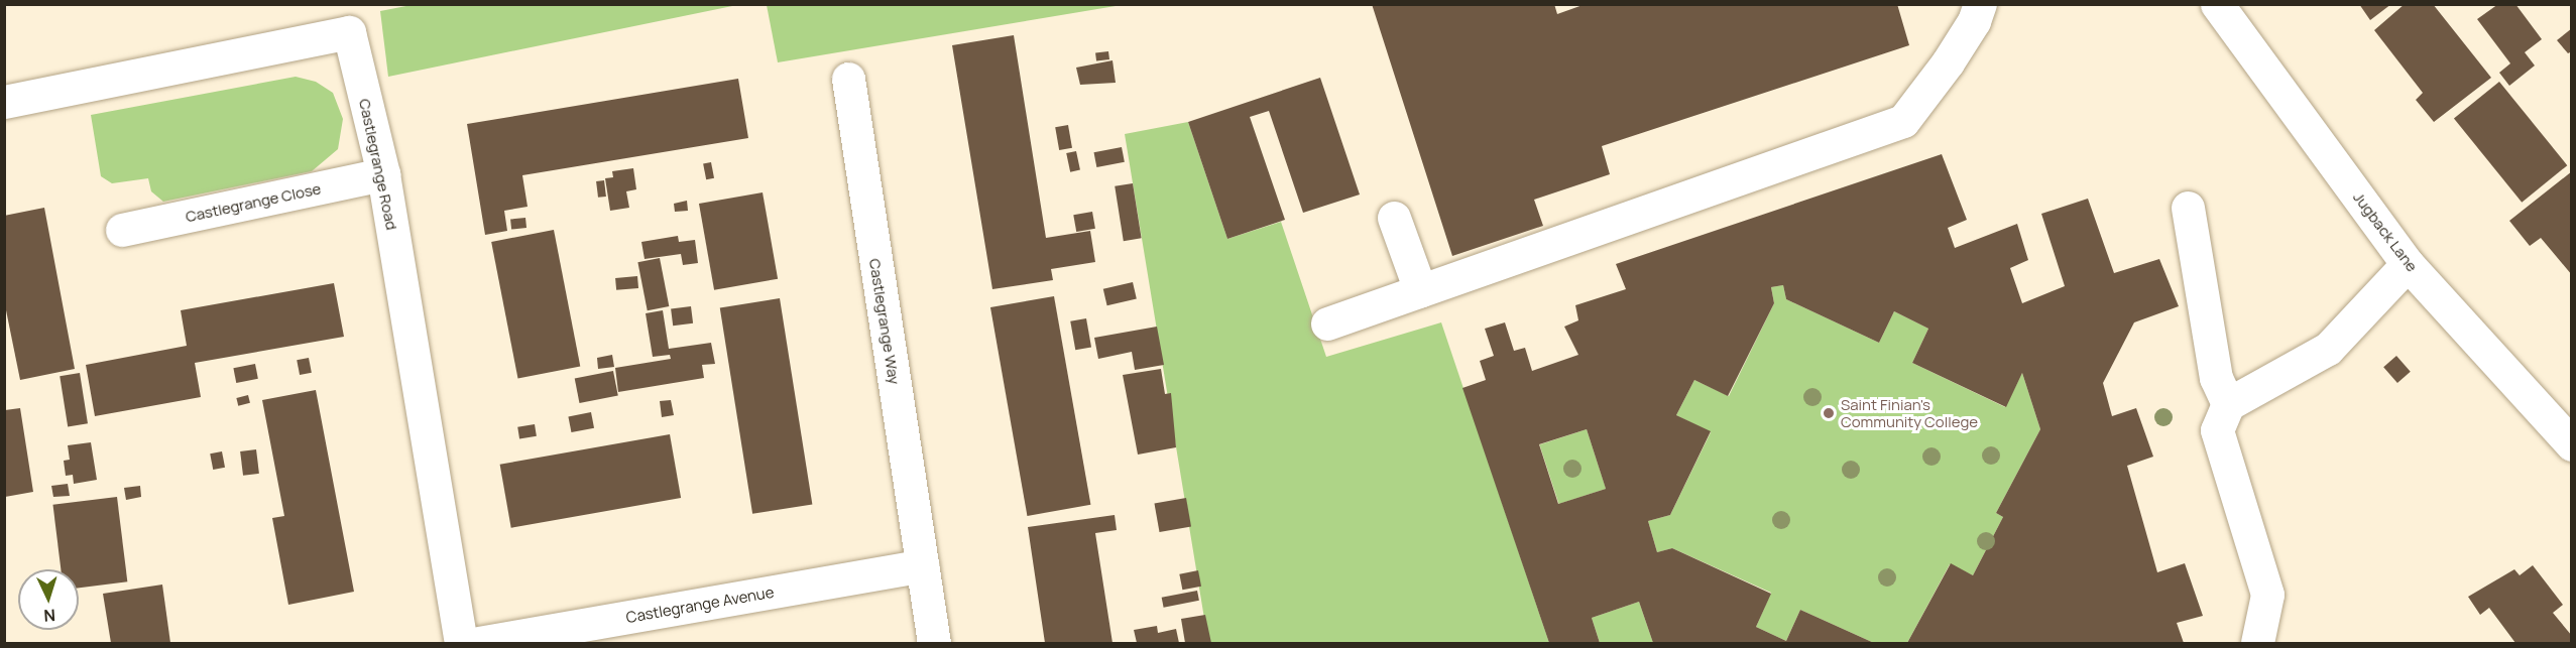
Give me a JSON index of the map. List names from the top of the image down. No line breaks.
{"streets":{"street":["Castlegrange Road","Castlegrange Close","Jugback Lane","Castlegrange Way","Castlegrange Avenue"]},"crossings":[["Castlegrange Road","Castlegrange Close"],["Castlegrange Way","Castlegrange Avenue"]],"places":["Saint Finian's Community College"],"north":"bottom"}
